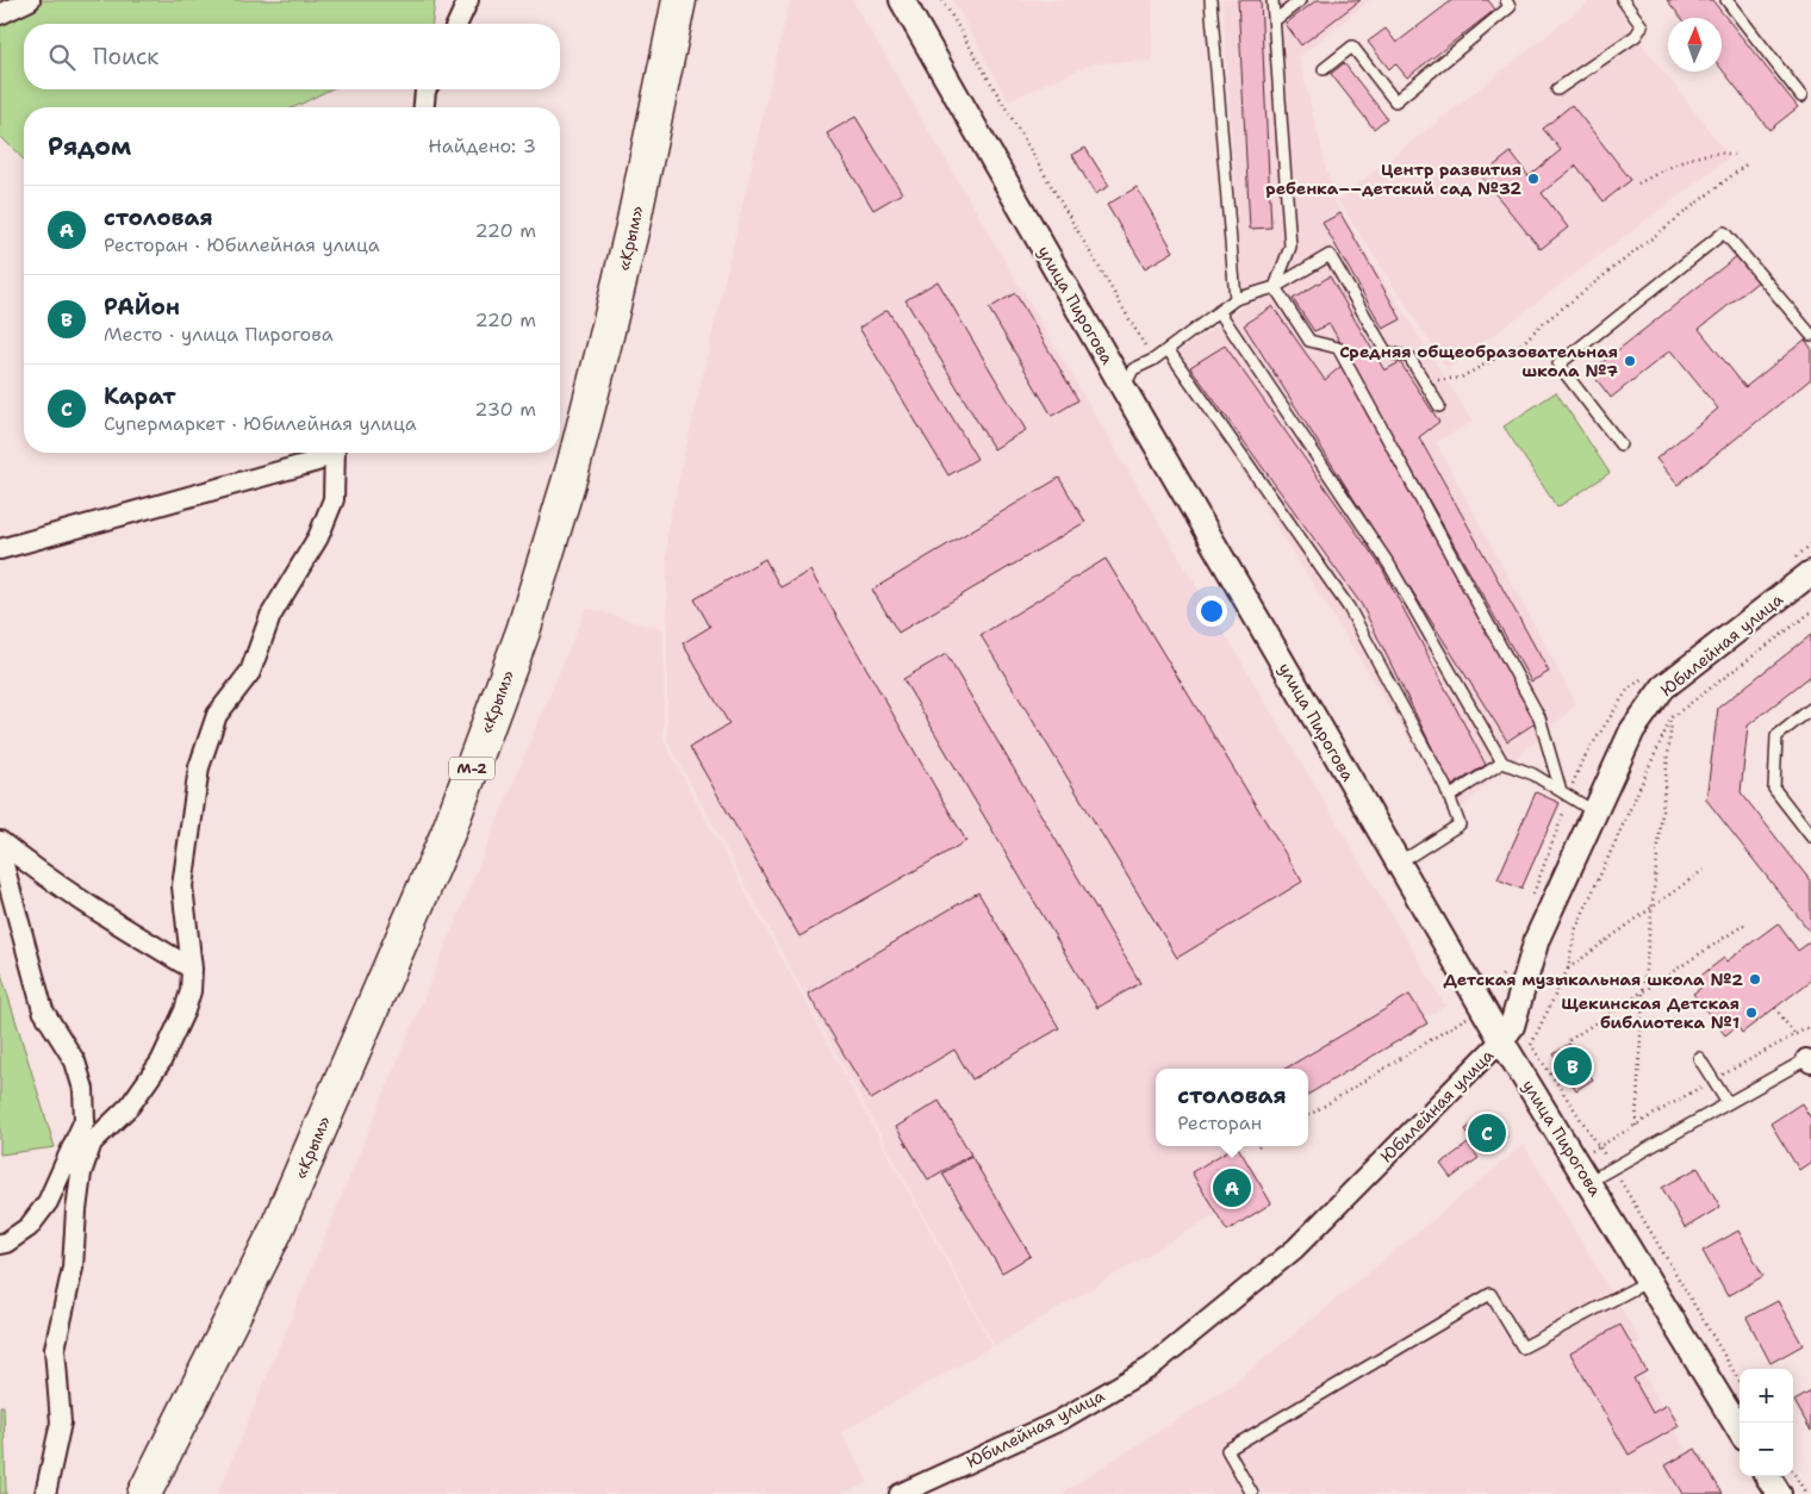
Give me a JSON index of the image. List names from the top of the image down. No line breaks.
{"streets":{"highway":["«Крым»","М-2"],"street":["улица Пирогова","Юбилейная улица"]},"crossings":[["улица Пирогова","Юбилейная улица"]],"places":["Центр развития ребенка––детский сад №32","Средняя общеобразовательная школа №7","Детская музыкальная школа №2","Щекинская Детская библиотека №1"],"north":"top","page":{"search":"Поиск","heading":["Рядом","Найдено: 3"],"list":[{"mark":"A","name":"столовая","note":"Ресторан · Юбилейная улица","value":"220 m"},{"mark":"B","name":"РАЙон","note":"Место · улица Пирогова","value":"220 m"},{"mark":"C","name":"Карат","note":"Супермаркет · Юбилейная улица","value":"230 m"}],"pins":["B","C","A"],"popup":["столовая","Ресторан"],"map_buttons":["+","−"]}}
